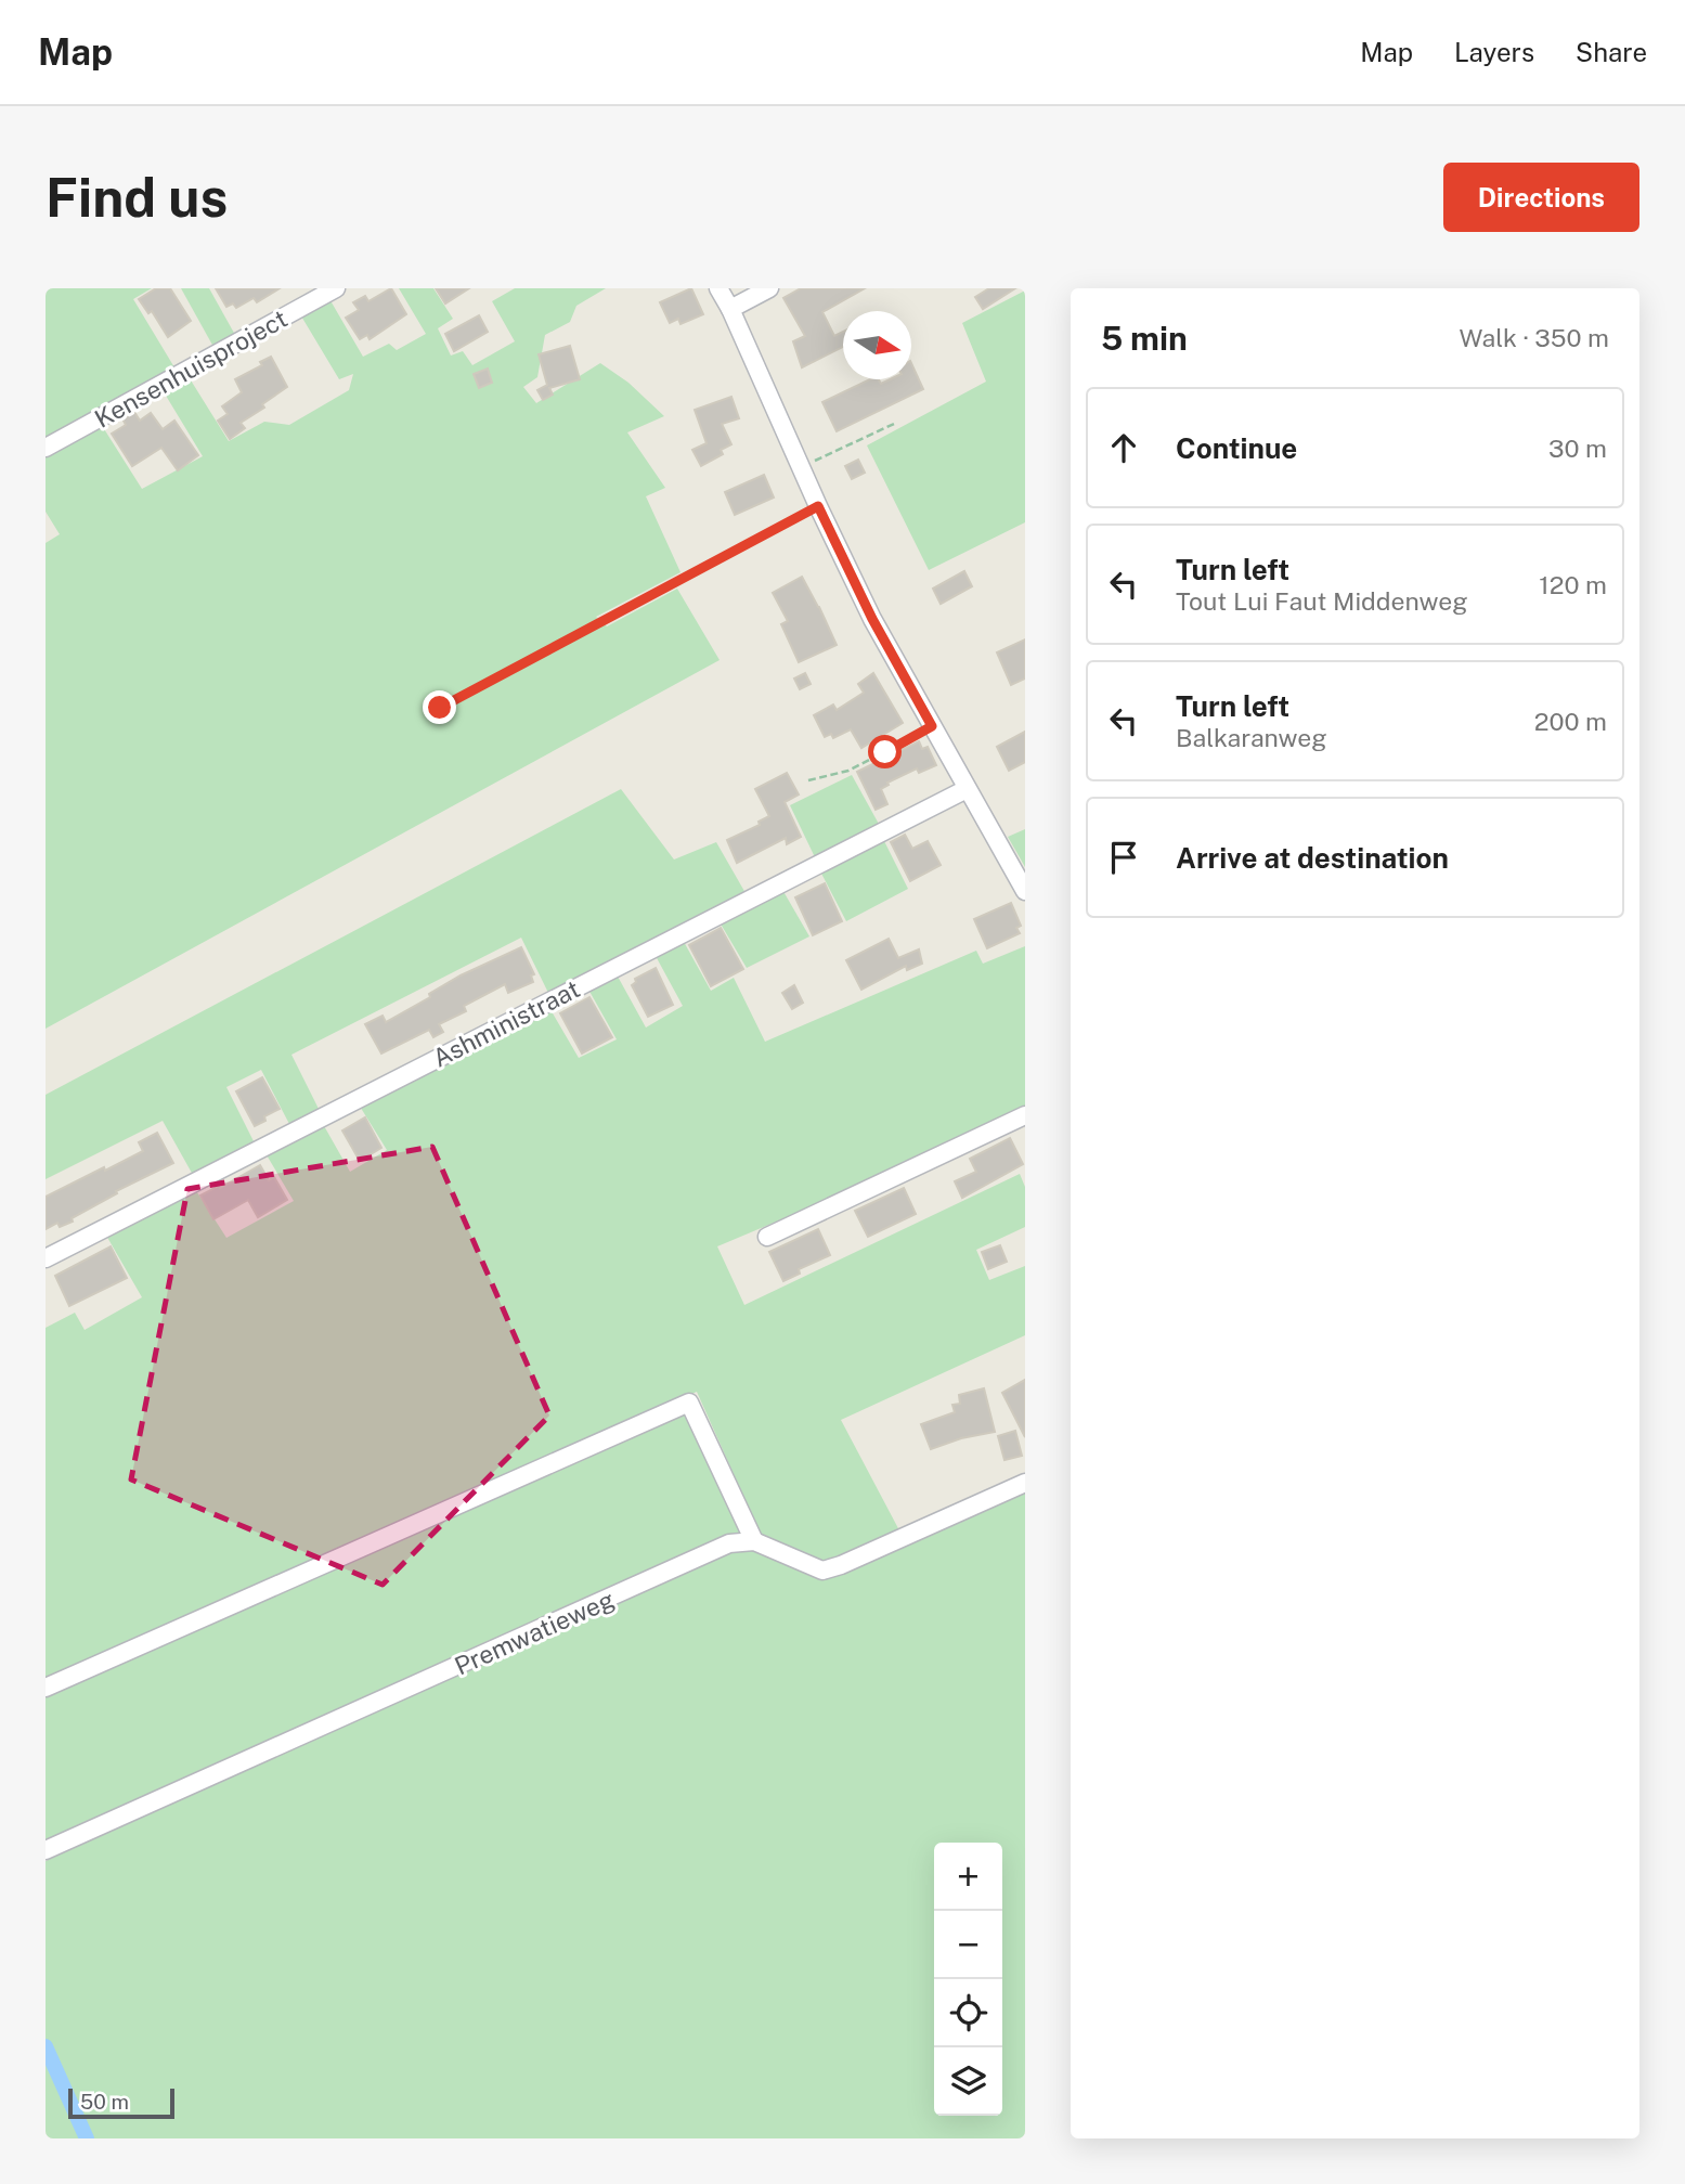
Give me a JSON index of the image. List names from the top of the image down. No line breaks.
{"streets":{"street":["Kensenhuisproject","Ashministraat","Premwatieweg"]},"scale_bar":"50 m","north":"right","page":{"header":"Map","nav":["Map","Layers","Share"],"buttons":"Directions","title":"Find us","heading":["5 min","Walk · 350 m"],"list":[["Continue","30 m"],["Turn left","Tout Lui Faut Middenweg","120 m"],["Turn left","Balkaranweg","200 m"],"Arrive at destination"],"map_buttons":["+","−"],"scale":"50 m"}}
